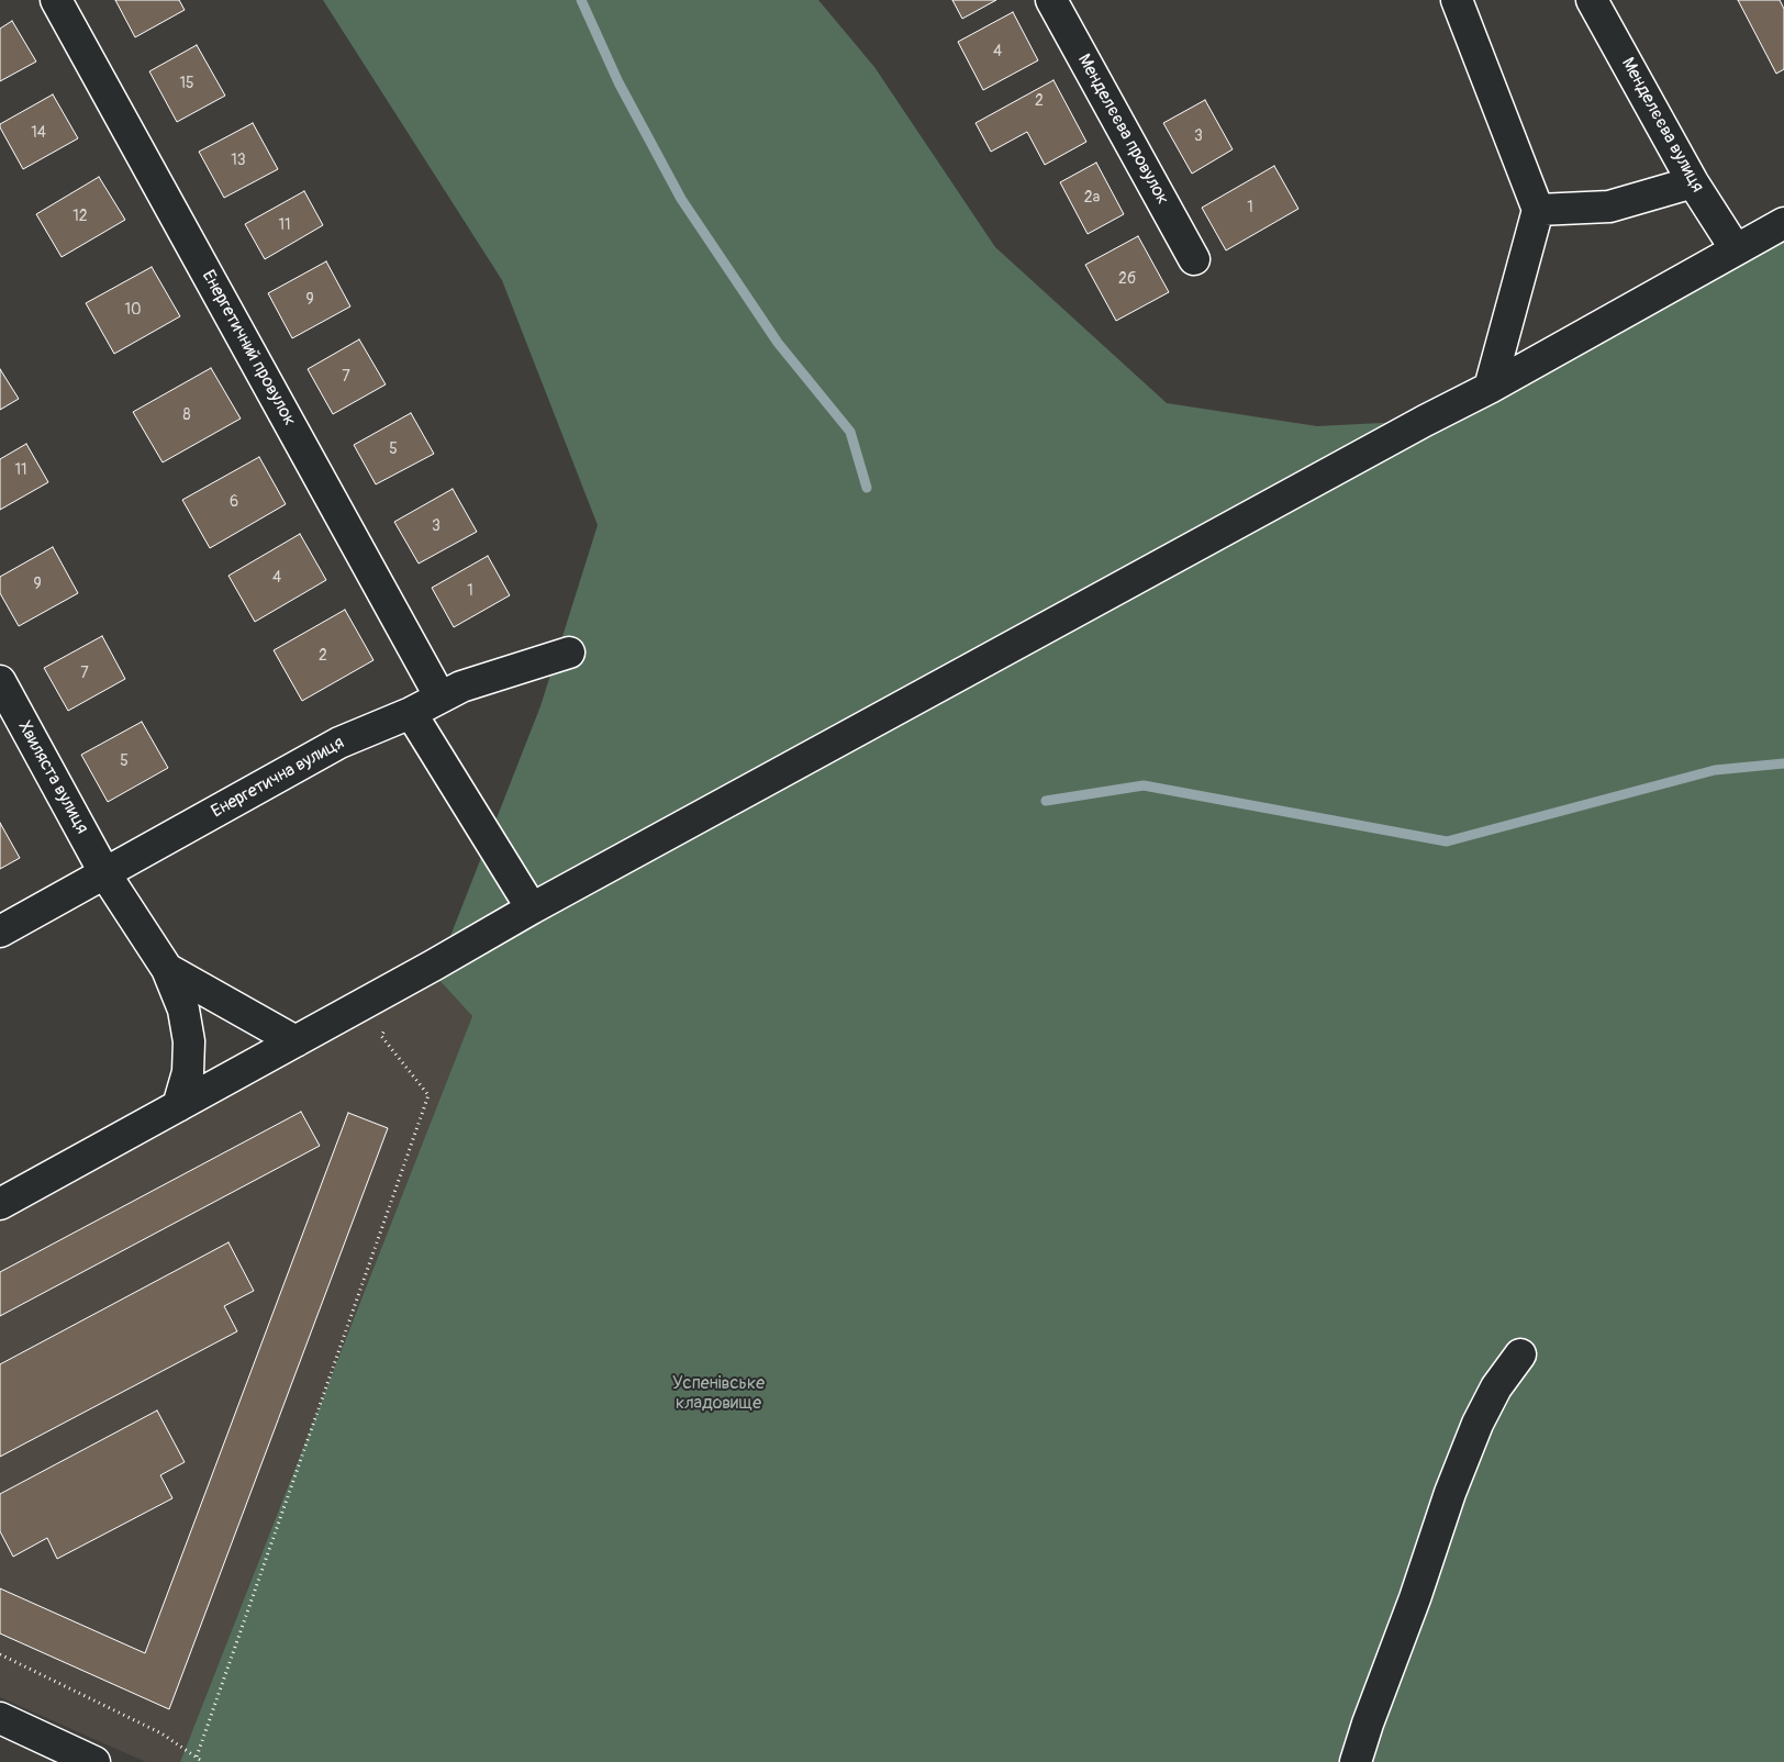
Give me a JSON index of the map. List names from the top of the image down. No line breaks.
{"streets":{"main road":["Менделєєва вулиця","Менделєєва провулок","Енергетичний провулок","Хвиляста вулиця","Енергетична вулиця"]},"crossings":[["Енергетичний провулок","Енергетична вулиця"],["Хвиляста вулиця","Енергетична вулиця"]],"parks":["Успенівське кладовище"],"house_numbers":["4","15","2","14","3","13","2а","1","12","11","2б","9","10","7","8","5","11","6","3","4","9","1","2","7","5"]}
